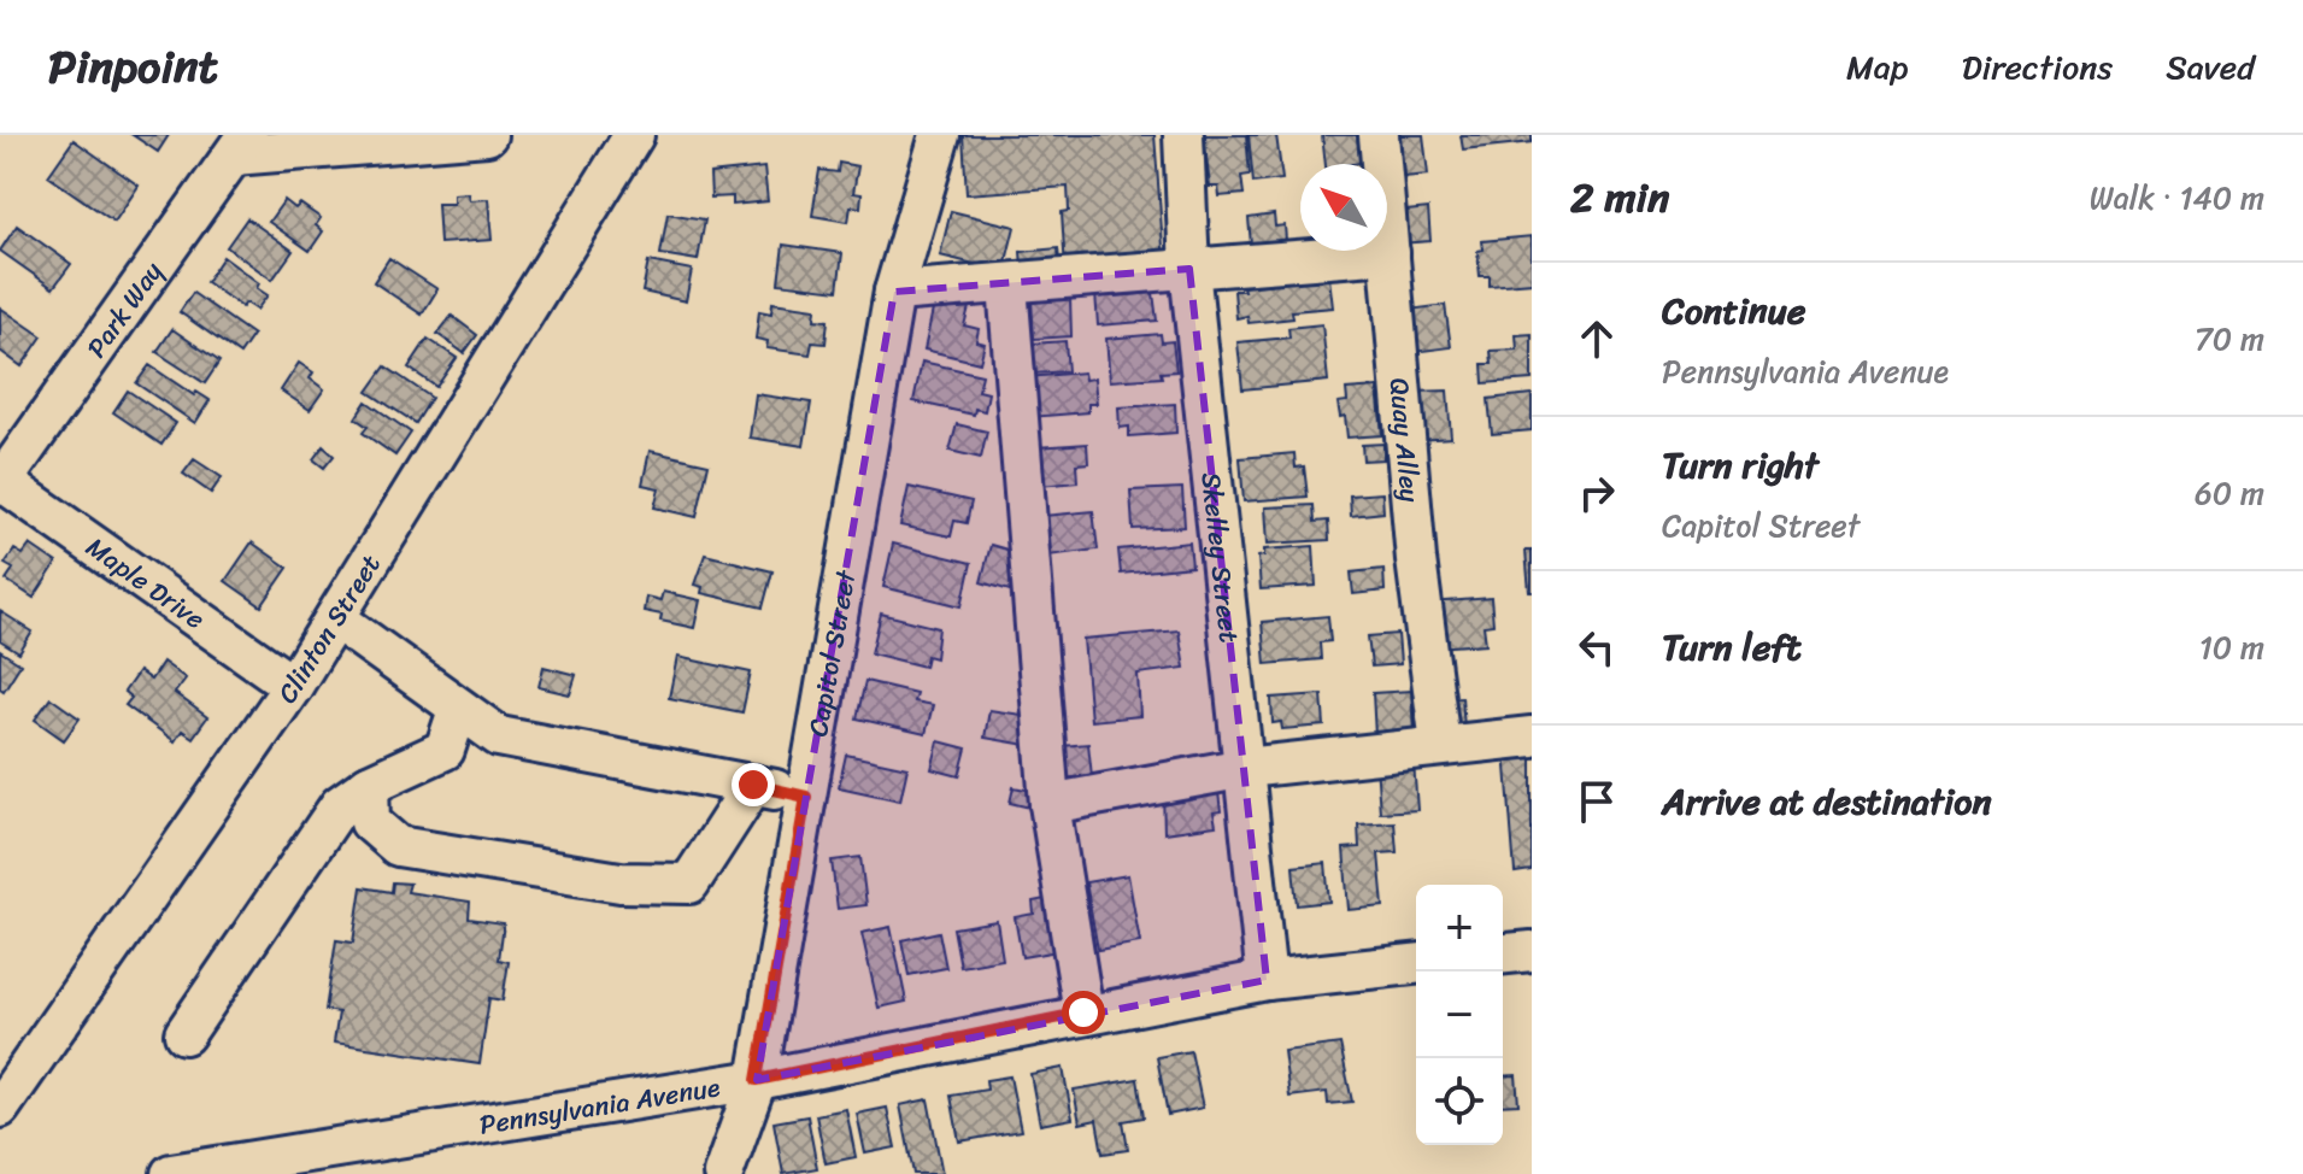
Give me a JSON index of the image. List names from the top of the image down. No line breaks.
{"streets":{"street":["Park Way","Quay Alley","Skelley Street","Maple Drive","Clinton Street","Capitol Street","Pennsylvania Avenue"]},"crossings":[["Park Way","Maple Drive"],["Skelley Street","Pennsylvania Avenue"],["Maple Drive","Clinton Street"],["Capitol Street","Pennsylvania Avenue"]],"north":"top left","page":{"header":"Pinpoint","nav":["Map","Directions","Saved"],"heading":["2 min","Walk · 140 m"],"list":[["Continue","Pennsylvania Avenue","70 m"],["Turn right","Capitol Street","60 m"],["Turn left","10 m"],"Arrive at destination"],"map_buttons":["+","−"]}}
